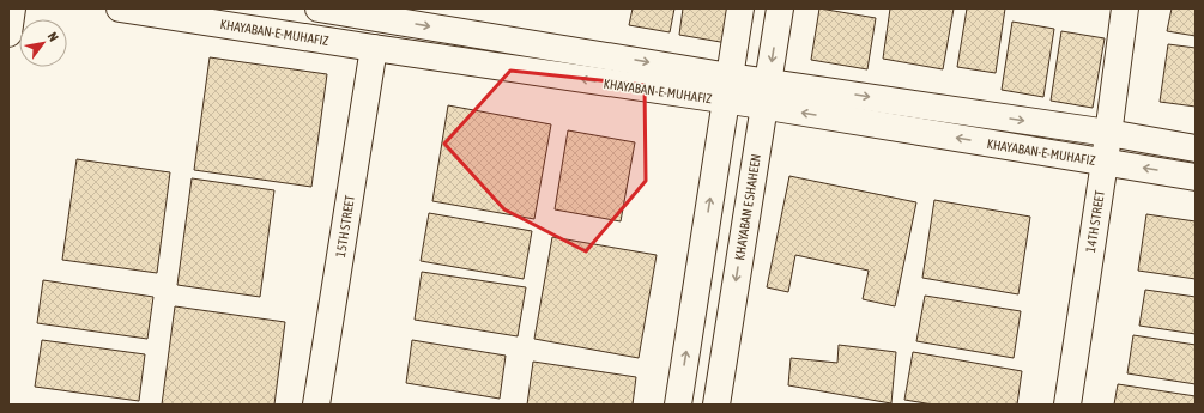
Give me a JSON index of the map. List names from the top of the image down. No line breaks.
{"streets":{"street":["KHAYABAN-E-MUHAFIZ","KHAYABAN E SHAHEEN","14TH STREET","15TH STREET"]},"crossings":[["KHAYABAN-E-MUHAFIZ","KHAYABAN E SHAHEEN"],["KHAYABAN-E-MUHAFIZ","14TH STREET"],["KHAYABAN-E-MUHAFIZ","15TH STREET"]],"north":"top right"}
